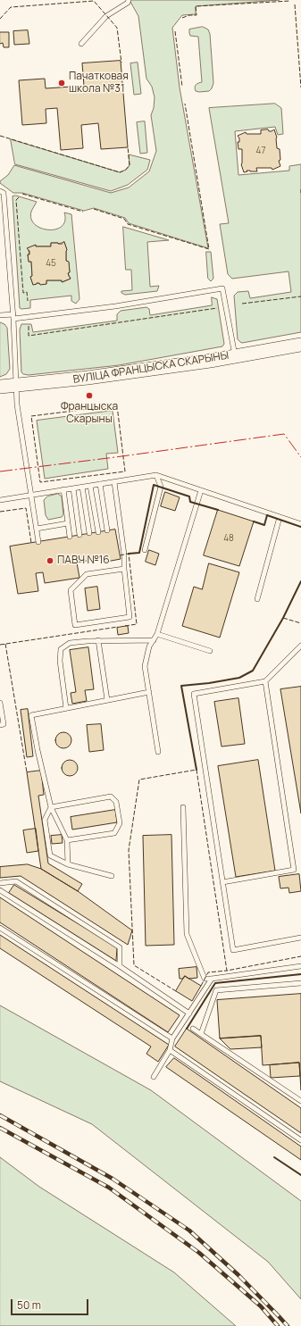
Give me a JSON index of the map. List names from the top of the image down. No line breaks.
{"streets":{"main road":["ВУЛІЦА ФРАНЦЫСКА СКАРЫНЫ"]},"places":["Пачатковая школа №31","Францыска Скарыны","ПАВЧ №16"],"house_numbers":["47","45","48"],"scale_bar":"50 m"}
